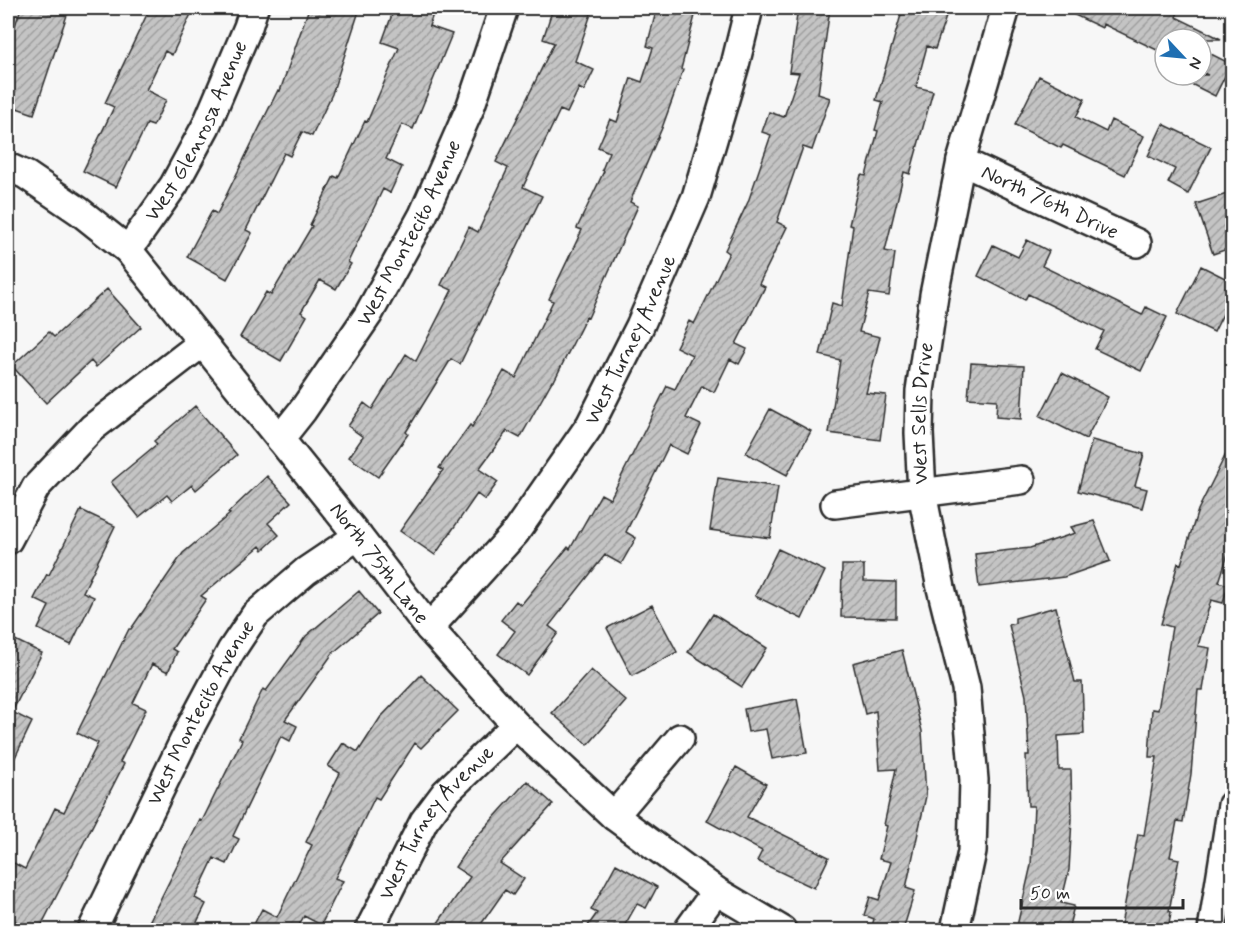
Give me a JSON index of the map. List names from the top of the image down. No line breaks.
{"streets":{"street":["West Glenrosa Avenue","North 76th Drive","West Montecito Avenue","West Turney Avenue","West Sells Drive","North 75th Lane"]},"crossings":[["West Glenrosa Avenue","North 75th Lane"],["North 76th Drive","West Sells Drive"],["West Montecito Avenue","North 75th Lane"],["West Turney Avenue","North 75th Lane"]],"scale_bar":"50 m","north":"bottom right"}
